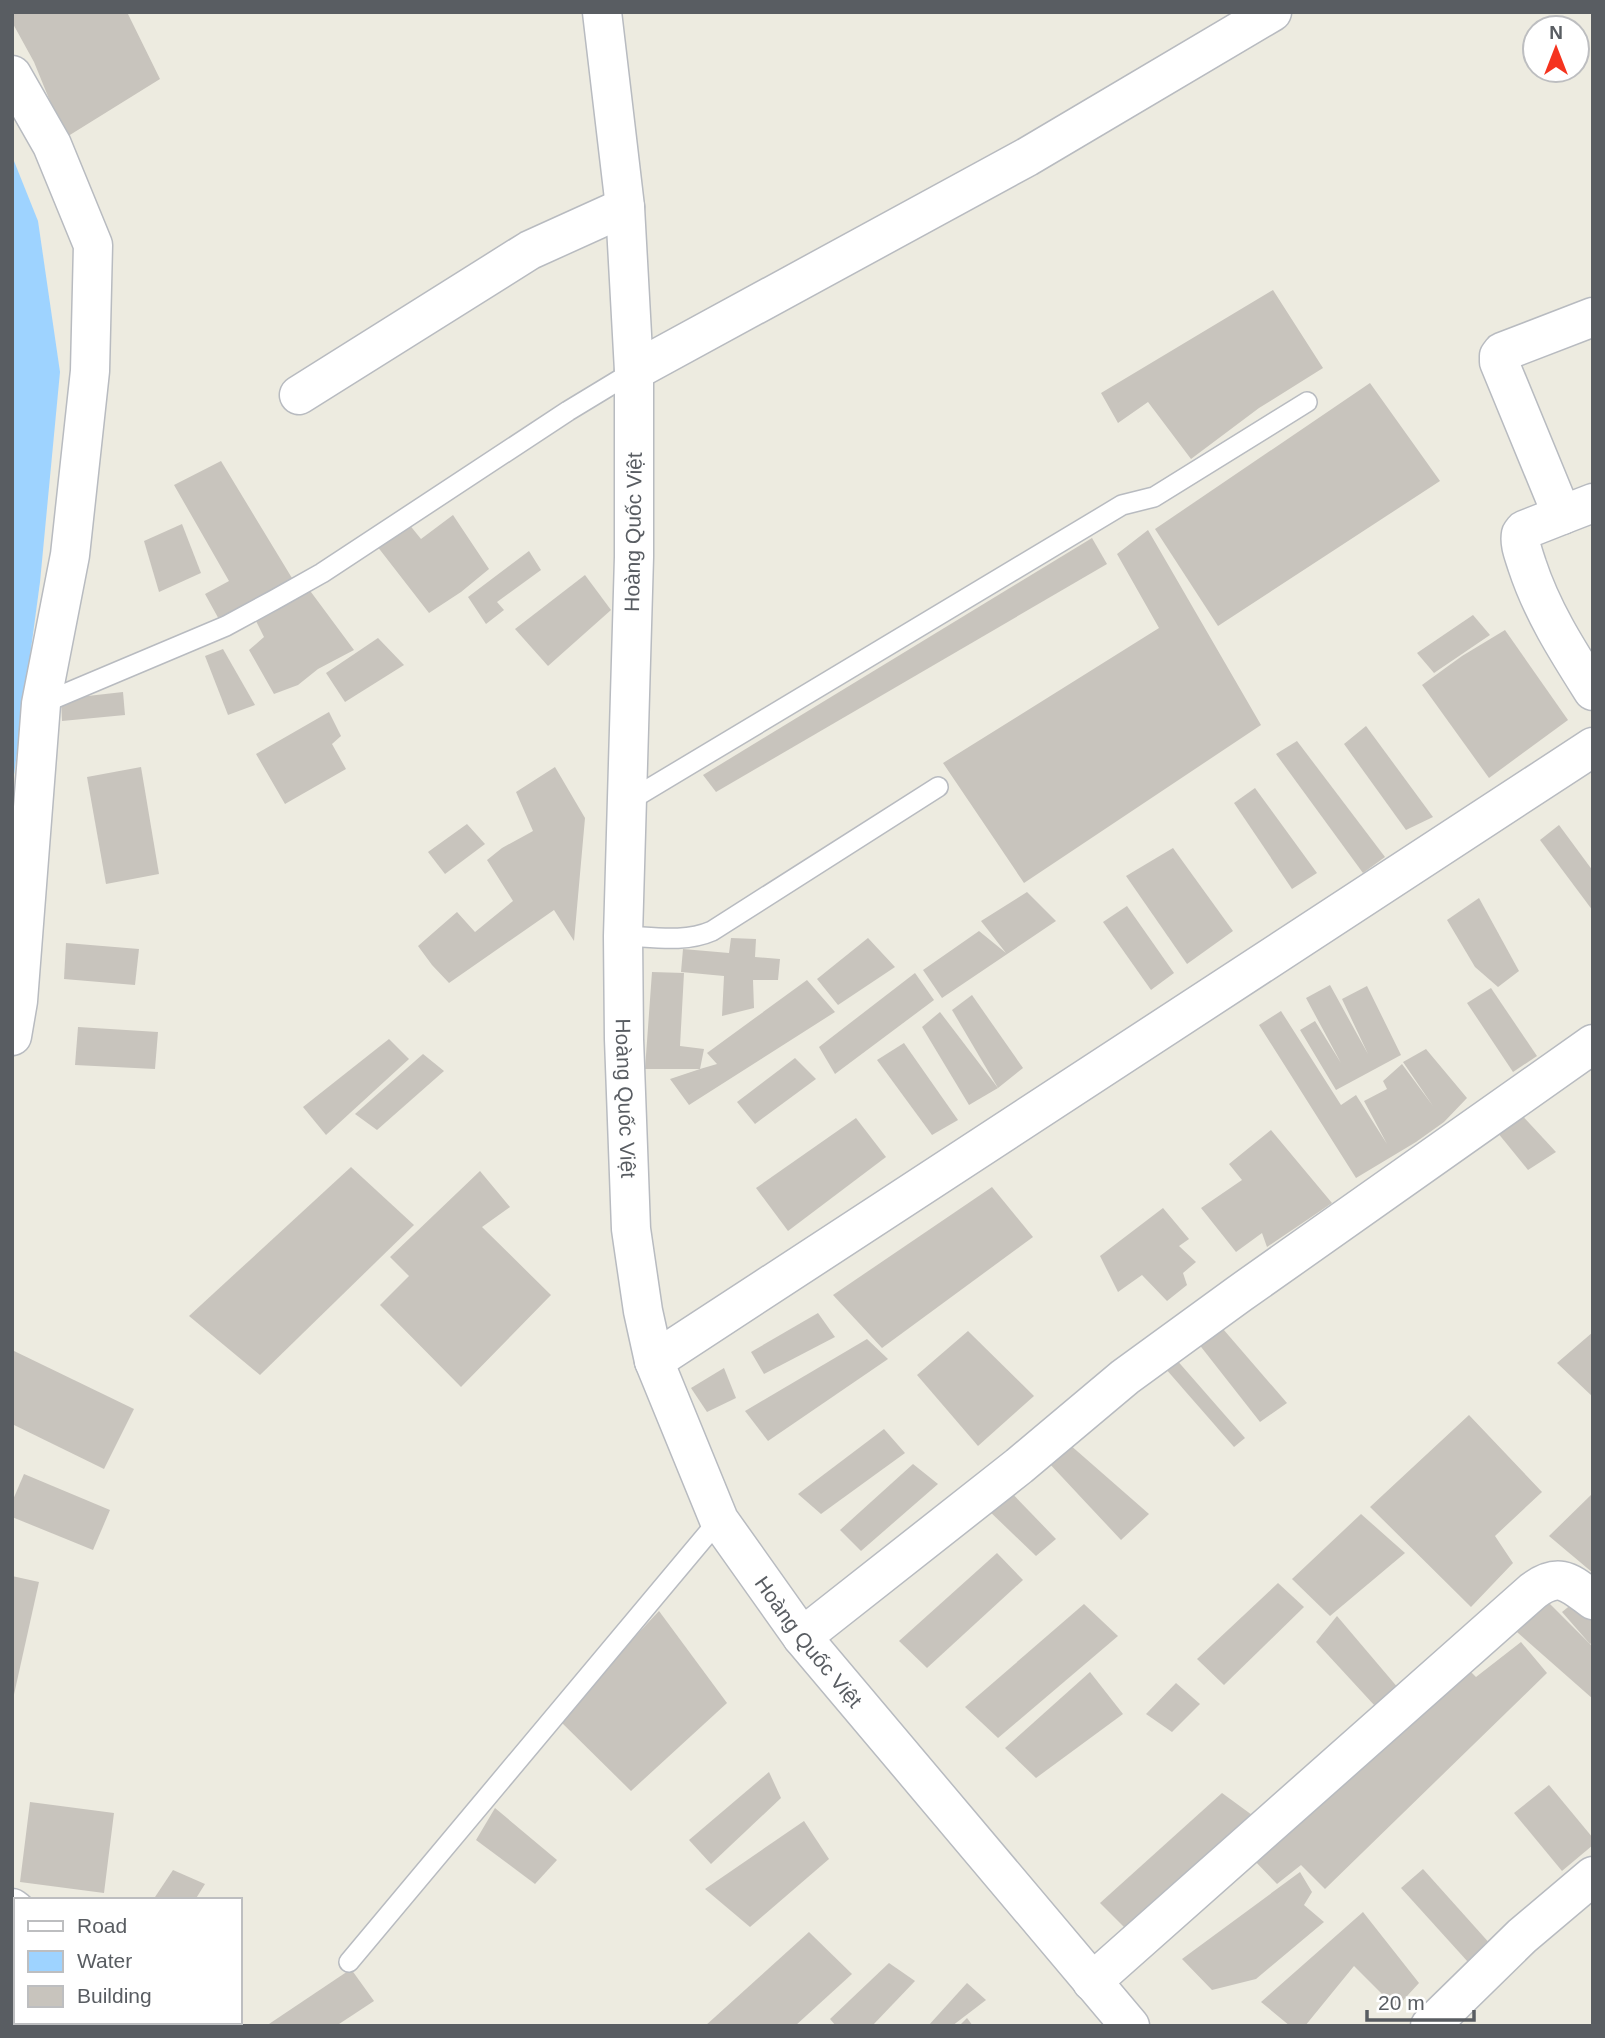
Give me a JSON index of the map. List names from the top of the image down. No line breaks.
{"streets":{"street":["Hoàng Quốc Việt"]},"legend":["Road","Water","Building"],"scale_bar":"20 m","north":"top"}
